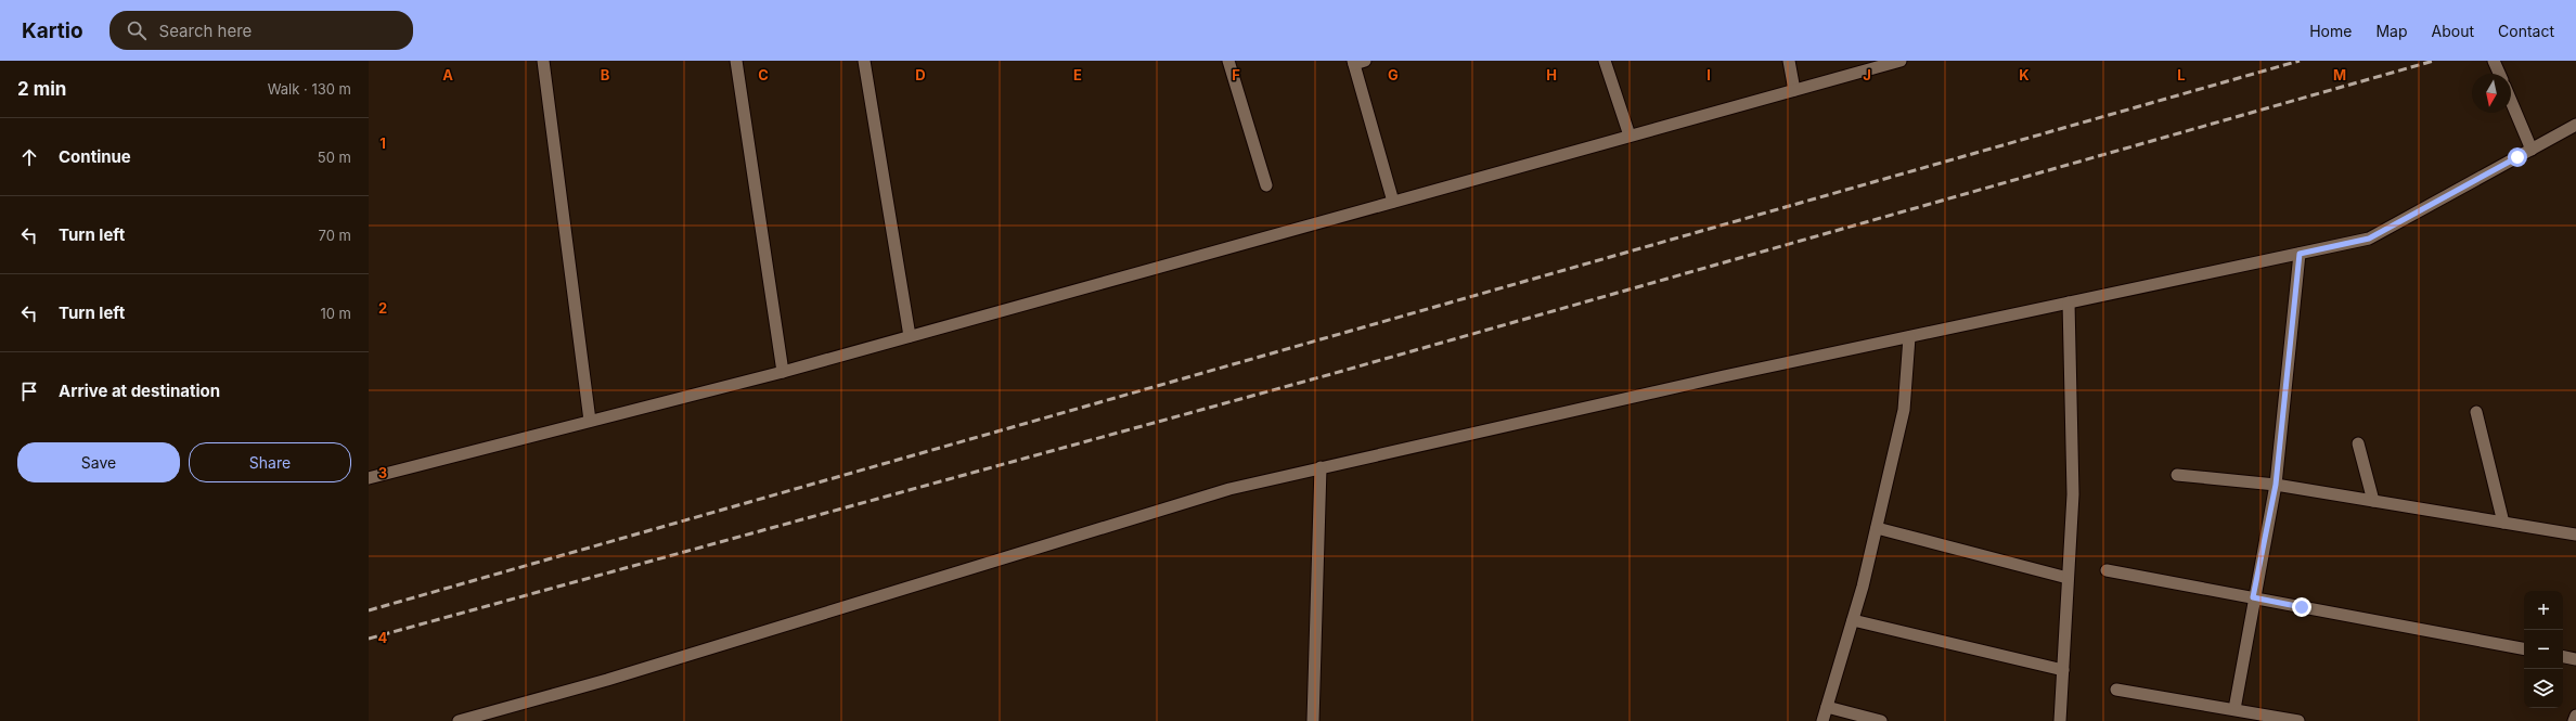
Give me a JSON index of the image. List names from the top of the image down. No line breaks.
{"north":"bottom","page":{"header":"Kartio","search":"Search here","nav":["Home","Map","About","Contact"],"heading":["2 min","Walk · 130 m"],"list":[["Continue","50 m"],["Turn left","70 m"],["Turn left","10 m"],"Arrive at destination"],"buttons":["Save","Share"],"map_buttons":["+","−"]},"grid":{"columns":["A","B","C","D","E","F","G","H","I","J","K","L","M"],"rows":["1","2","3","4"]}}
